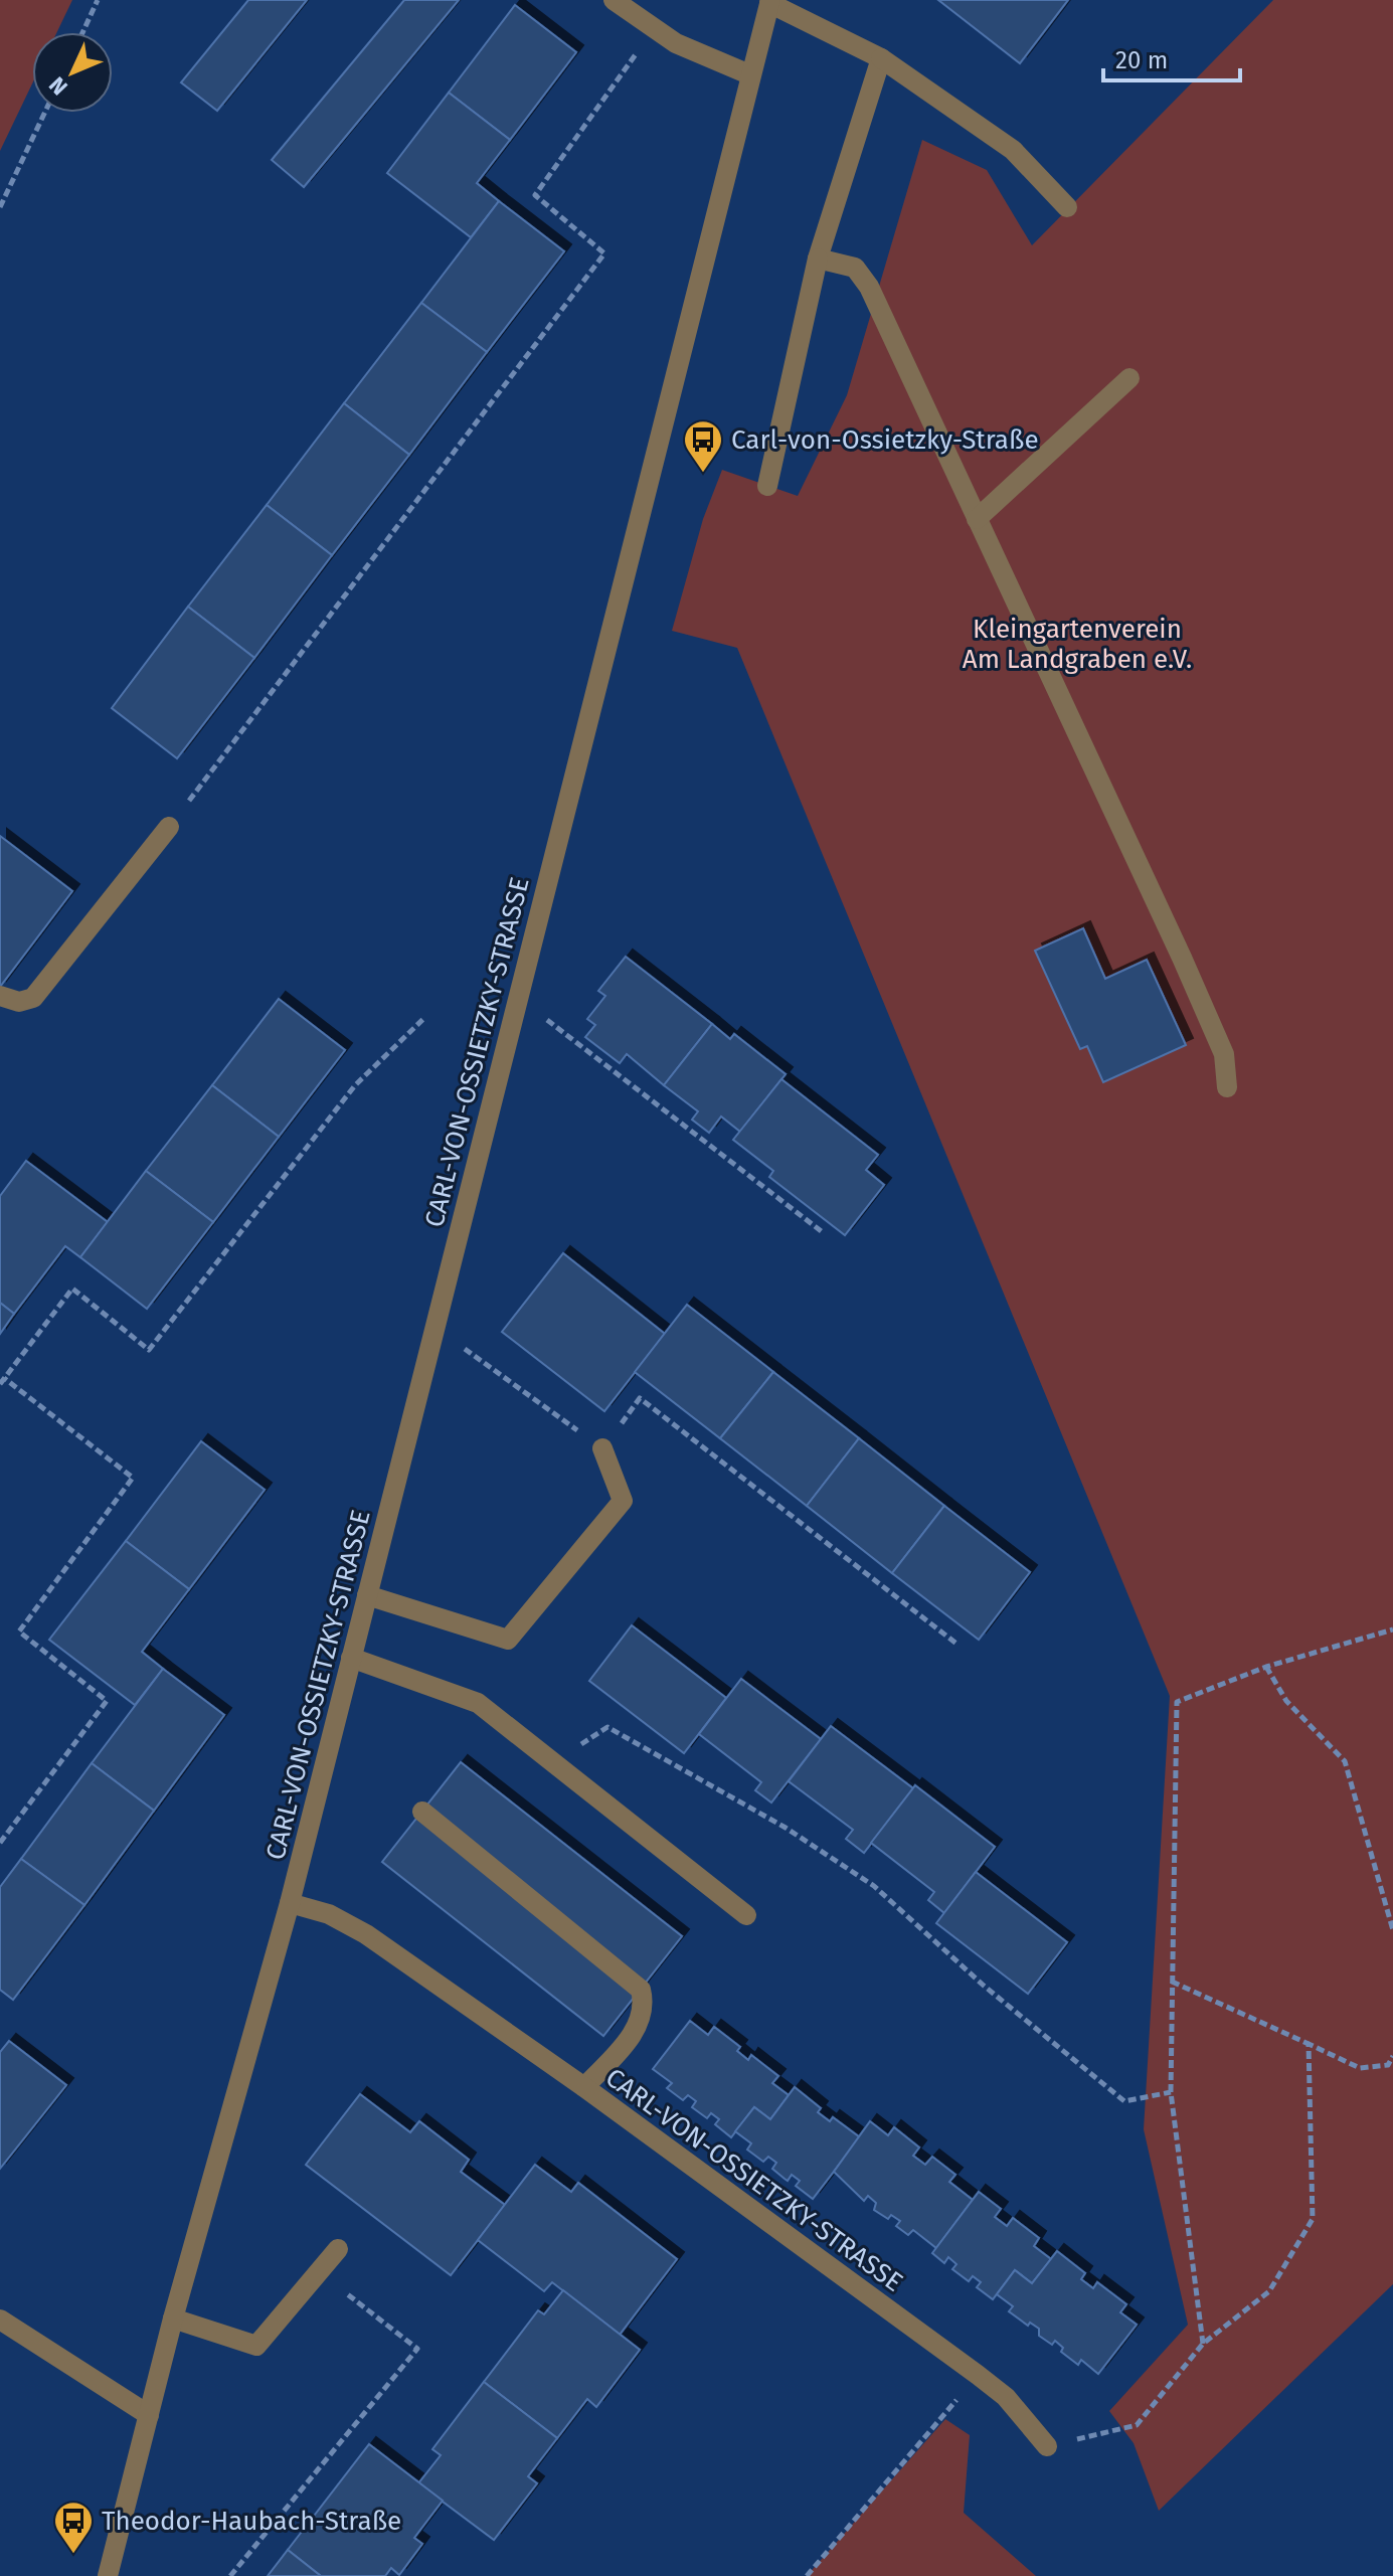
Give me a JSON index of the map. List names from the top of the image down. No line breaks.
{"streets":{"street":["CARL-VON-OSSIETZKY-STRASSE"]},"parks":["Kleingartenverein Am Landgraben e.V."],"places":{"bus stop":["Carl-von-Ossietzky-Straße","Theodor-Haubach-Straße"]},"scale_bar":"20 m","north":"bottom left"}
